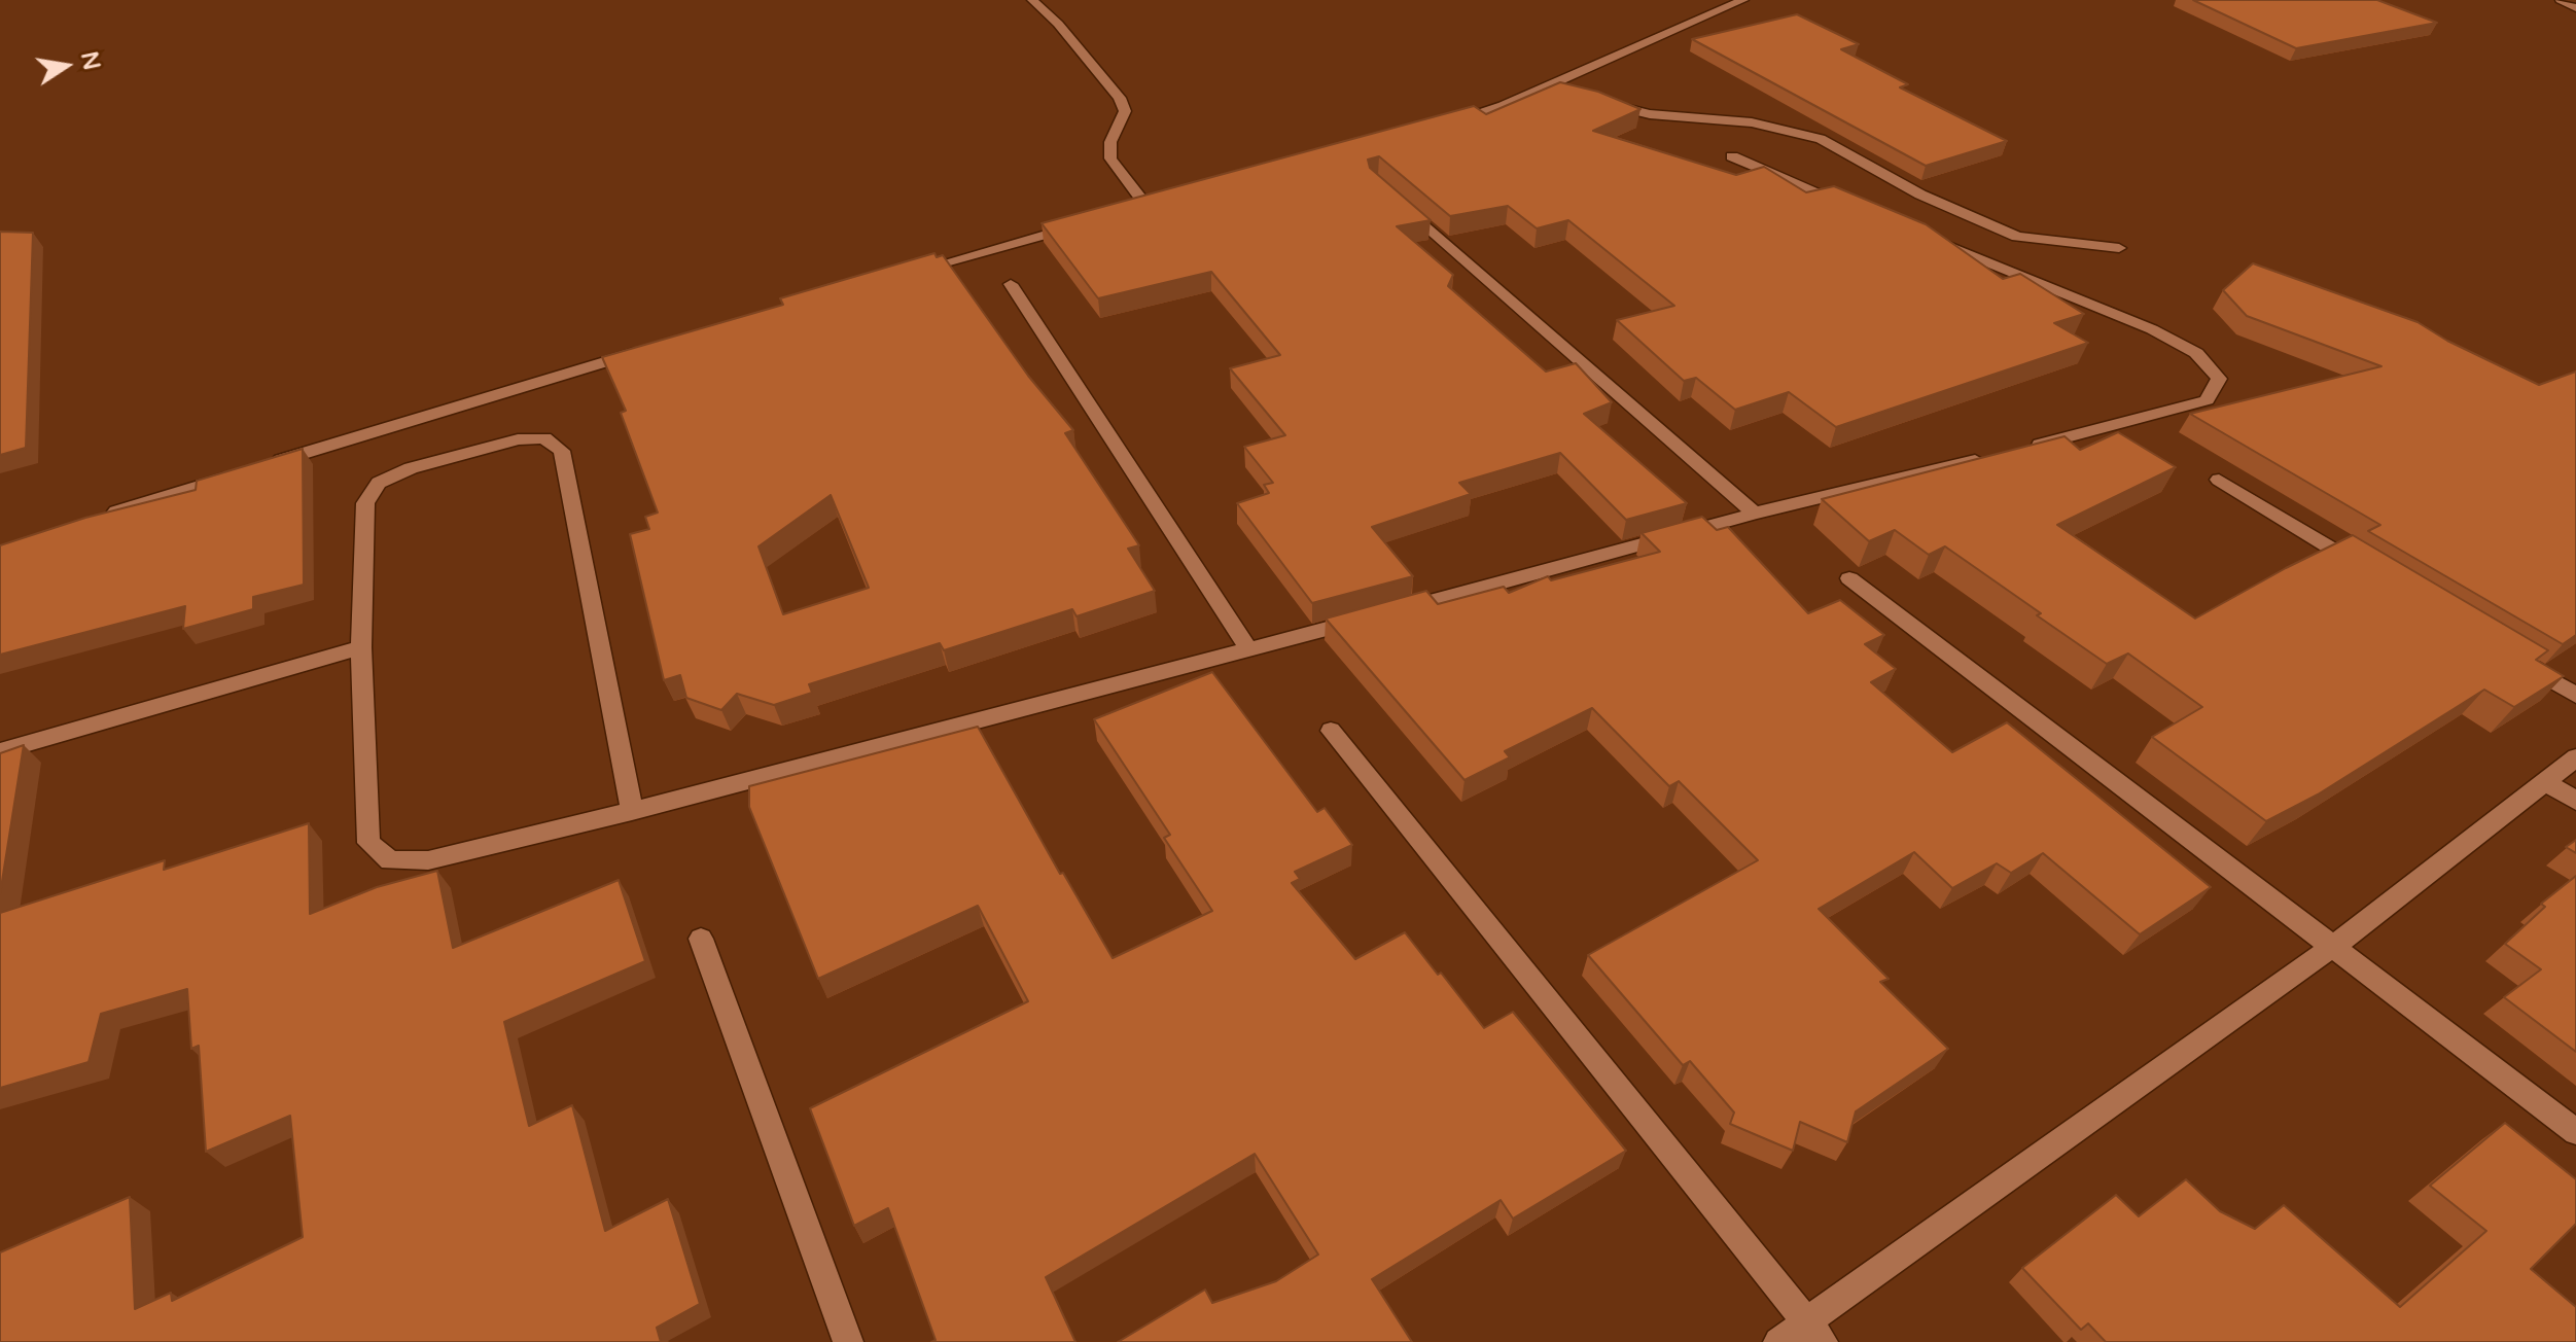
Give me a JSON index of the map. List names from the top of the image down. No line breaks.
{"north":"right"}
